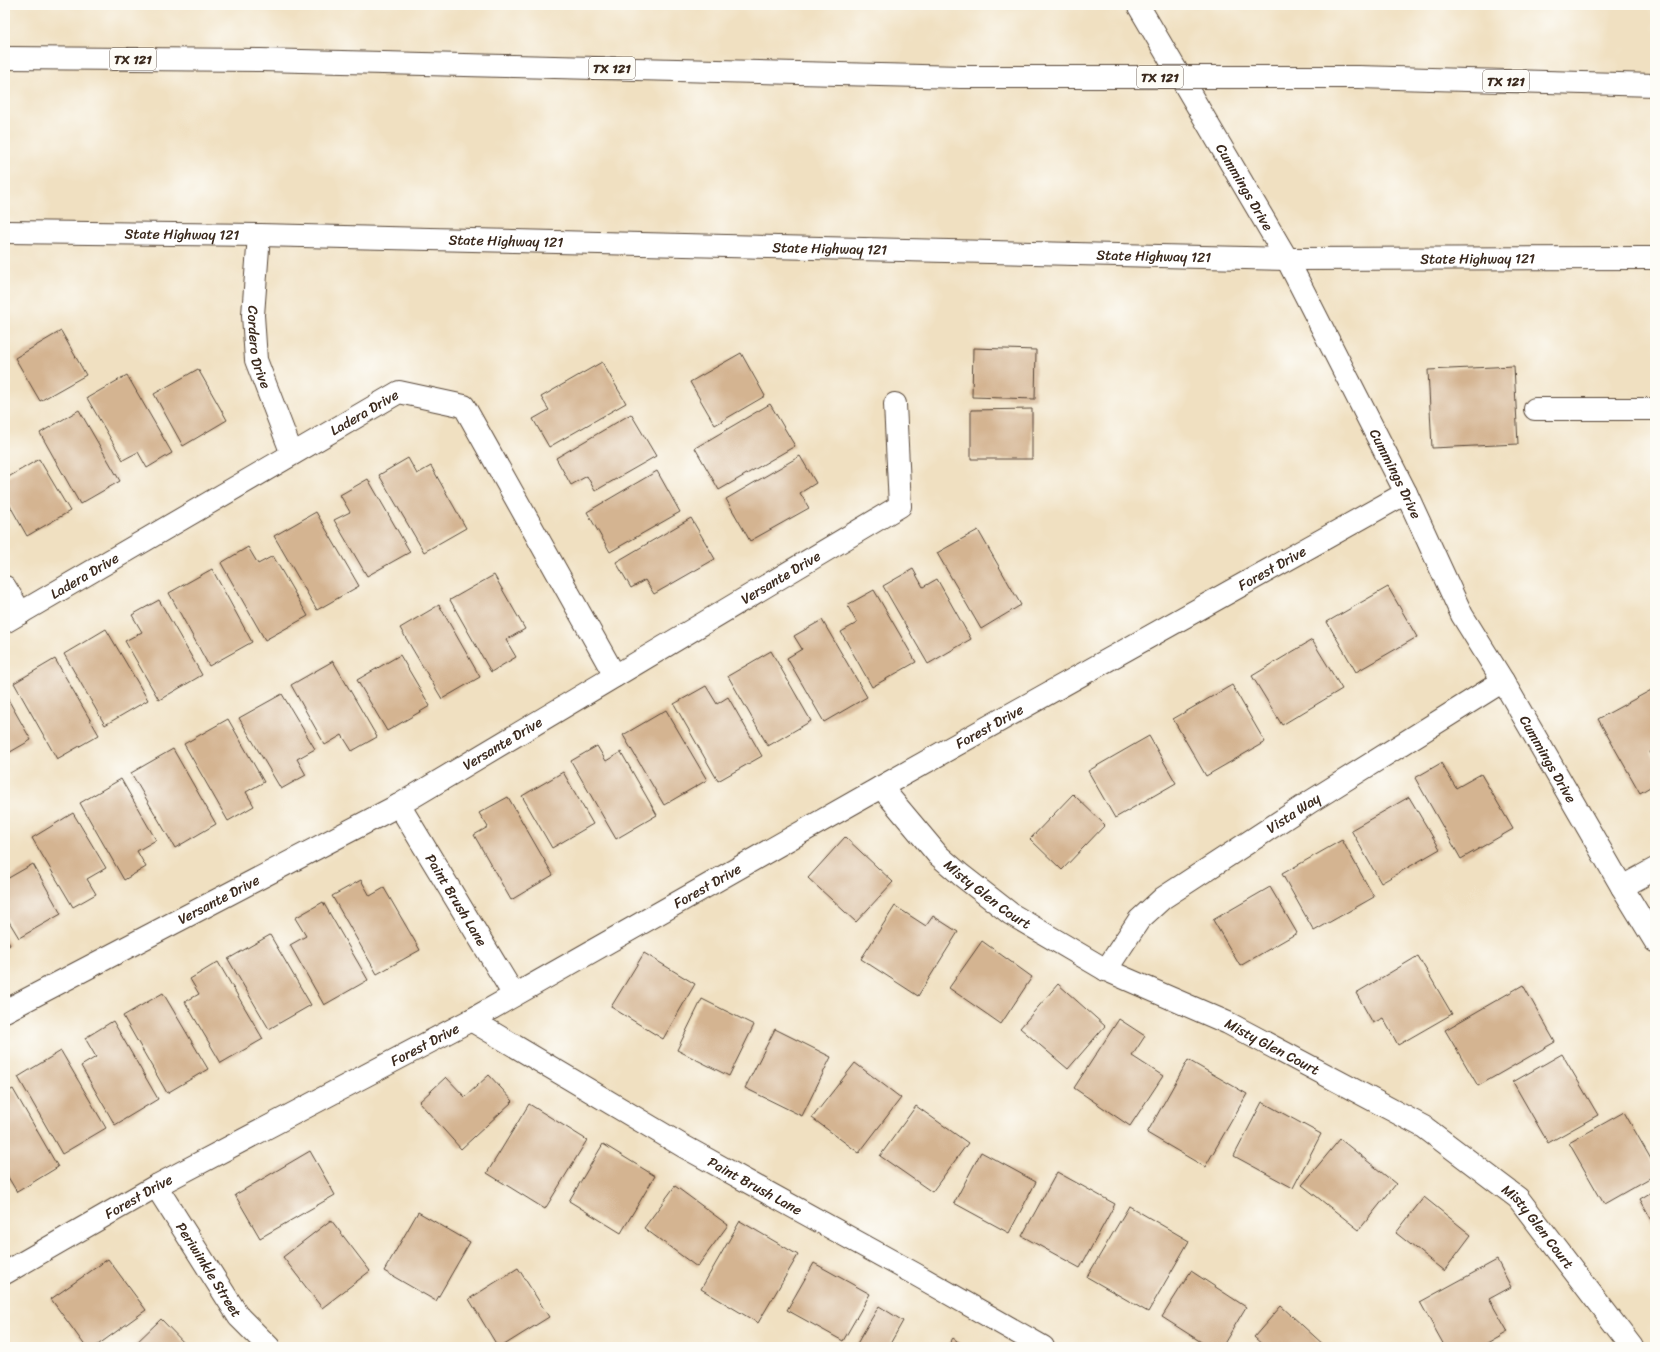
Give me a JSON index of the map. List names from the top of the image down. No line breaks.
{"streets":{"main road":["TX 121","Cummings Drive","State Highway 121","Cordero Drive","Ladera Drive","Forest Drive","Versante Drive","Vista Way","Misty Glen Court","Paint Brush Lane","Periwinkle Street"]},"crossings":[["Cummings Drive","State Highway 121"],["Cummings Drive","Forest Drive"],["Cummings Drive","Vista Way"],["State Highway 121","Cordero Drive"],["Cordero Drive","Ladera Drive"],["Ladera Drive","Versante Drive"],["Forest Drive","Misty Glen Court"],["Forest Drive","Paint Brush Lane"],["Forest Drive","Periwinkle Street"],["Versante Drive","Paint Brush Lane"],["Vista Way","Misty Glen Court"]]}
